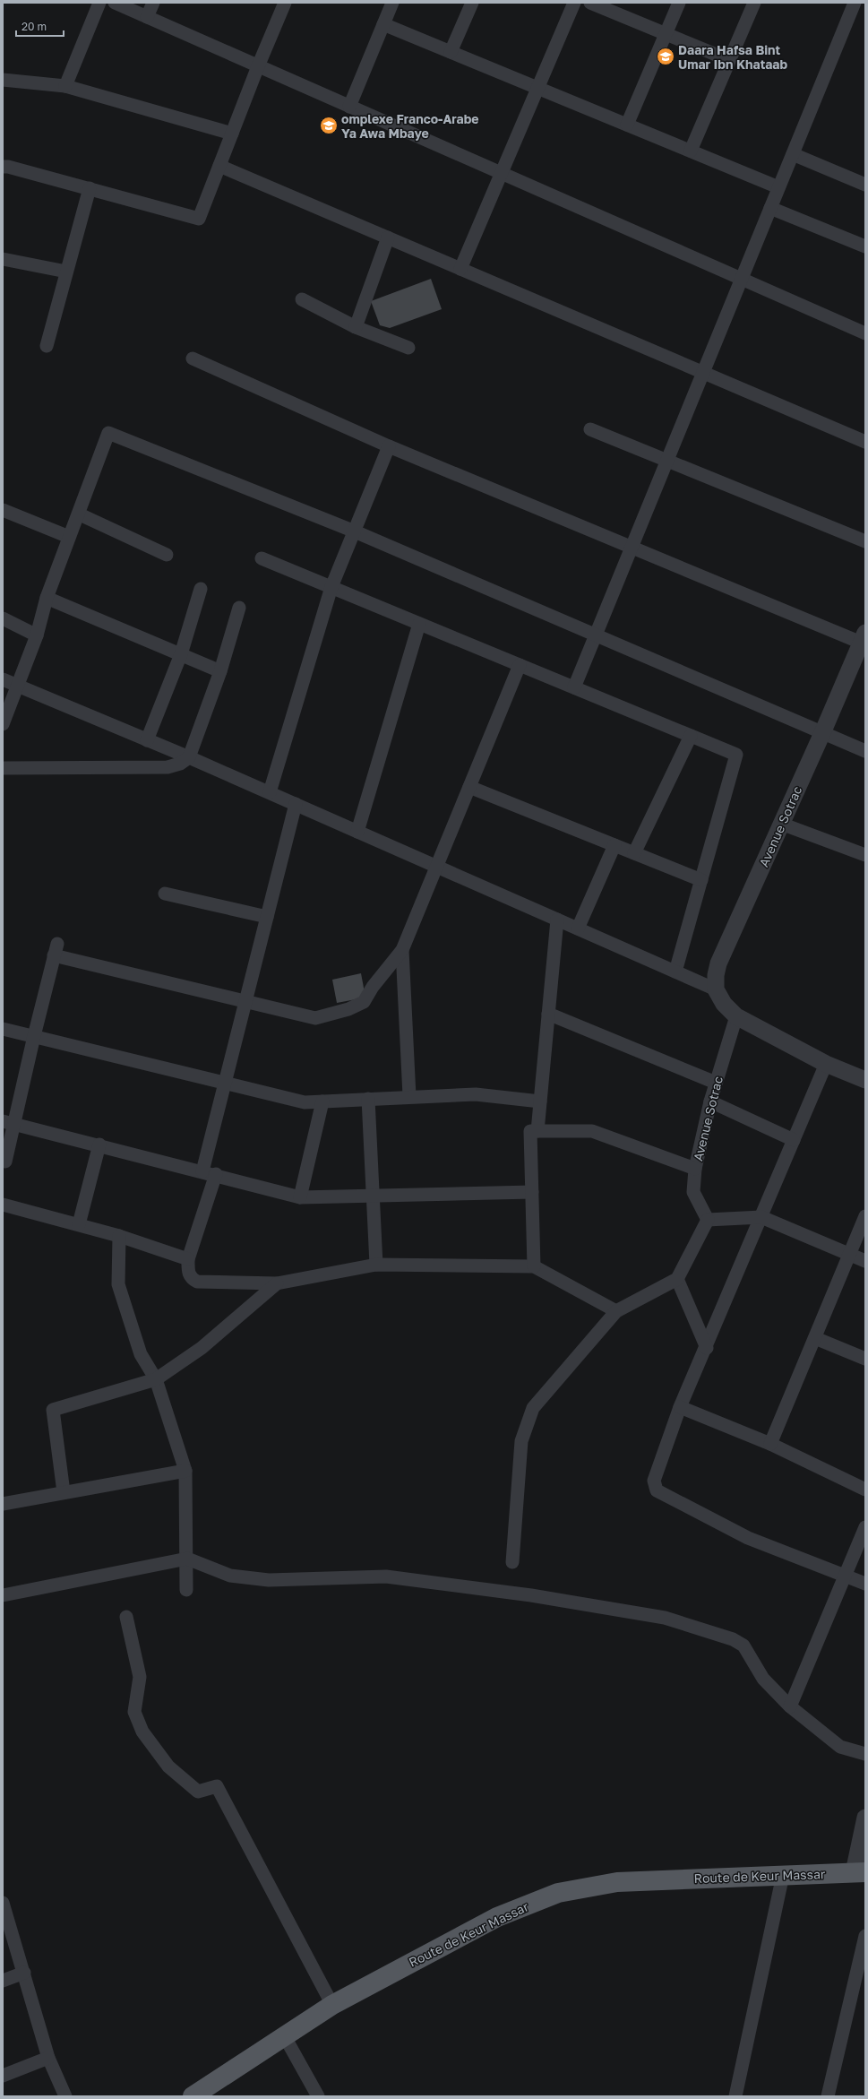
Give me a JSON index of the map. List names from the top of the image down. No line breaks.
{"streets":{"main road":["Route de Keur Massar"],"street":["Avenue Sotrac"]},"places":{"school or university":["Daara Hafsa Bint Umar Ibn Khataab","omplexe Franco-Arabe Ya Awa Mbaye"]},"scale_bar":"20 m"}
